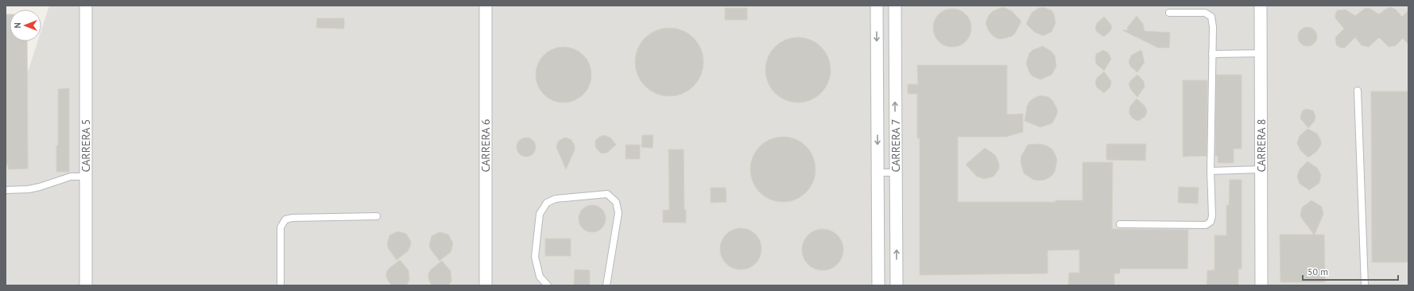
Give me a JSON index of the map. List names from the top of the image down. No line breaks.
{"streets":{"street":["CARRERA 5","CARRERA 6","CARRERA 7","CARRERA 8"]},"scale_bar":"50 m","north":"left"}
